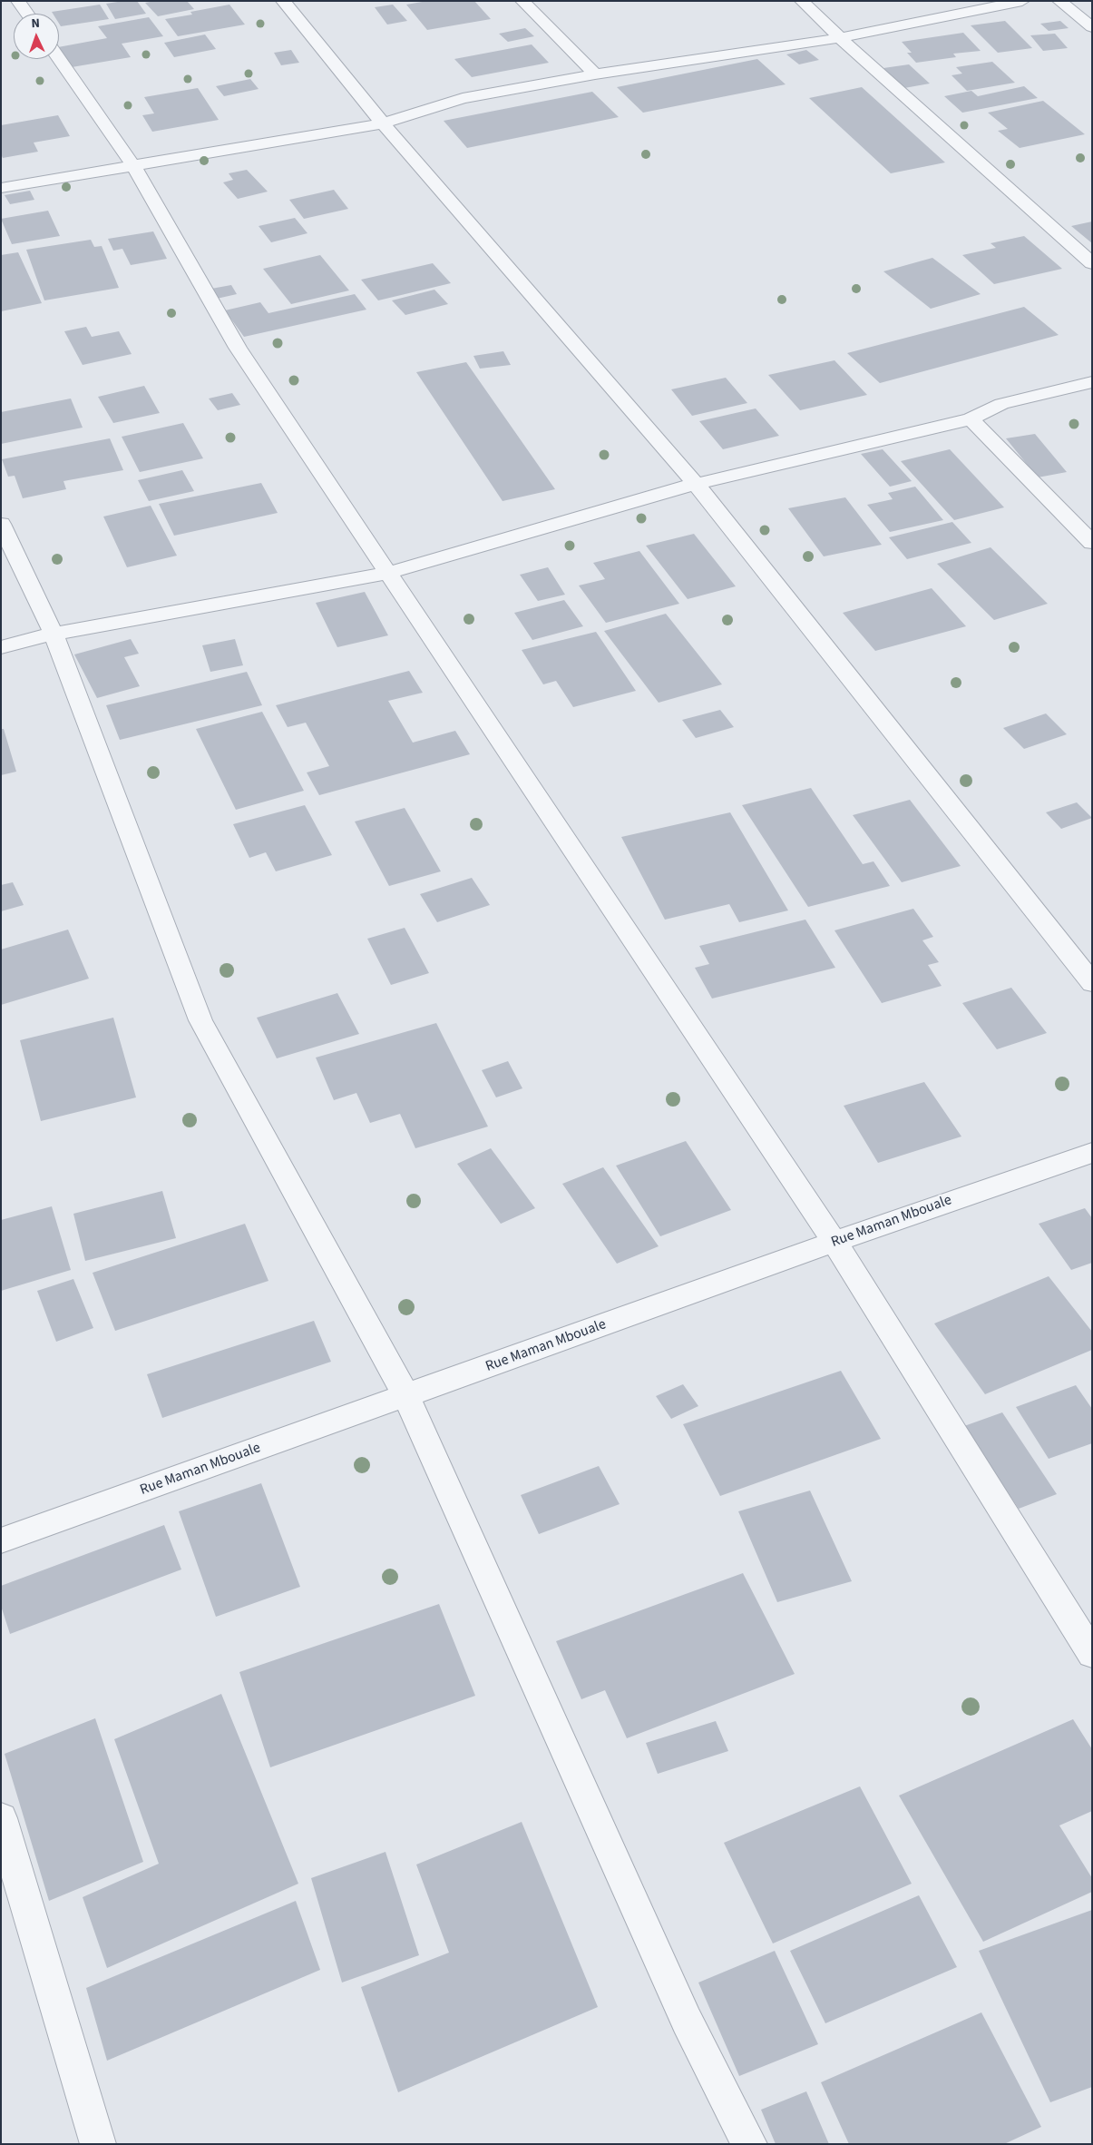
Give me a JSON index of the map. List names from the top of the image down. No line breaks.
{"streets":{"street":["Rue Maman Mbouale"]},"north":"top"}
